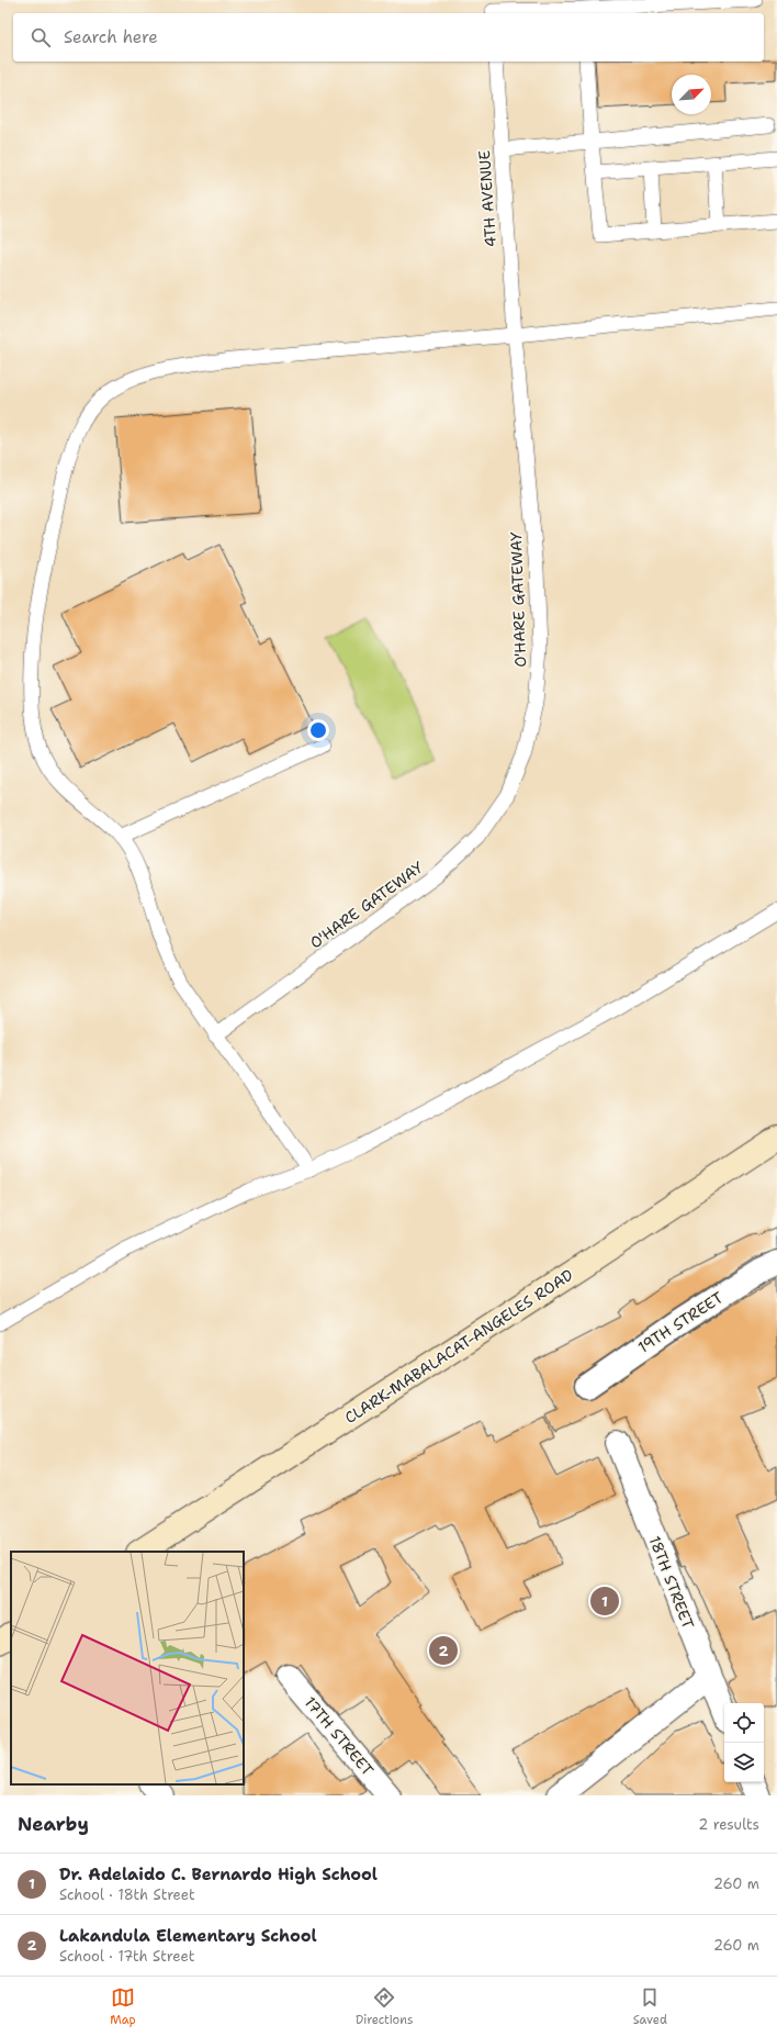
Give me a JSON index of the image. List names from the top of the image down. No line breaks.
{"streets":{"main road":["CLARK-MABALACAT-ANGELES ROAD"],"street":["19TH STREET","18TH STREET","17TH STREET"],"lane":["4TH AVENUE","O'HARE GATEWAY"]},"crossings":[["4TH AVENUE","O'HARE GATEWAY"]],"north":"top right","page":{"search":"Search here","pins":["1","2"],"heading":["Nearby","2 results"],"list":[{"mark":"1","name":"Dr. Adelaido C. Bernardo High School","note":"School · 18th Street","value":"260 m"},{"mark":"2","name":"Lakandula Elementary School","note":"School · 17th Street","value":"260 m"}],"nav":["Map","Directions","Saved"]}}
